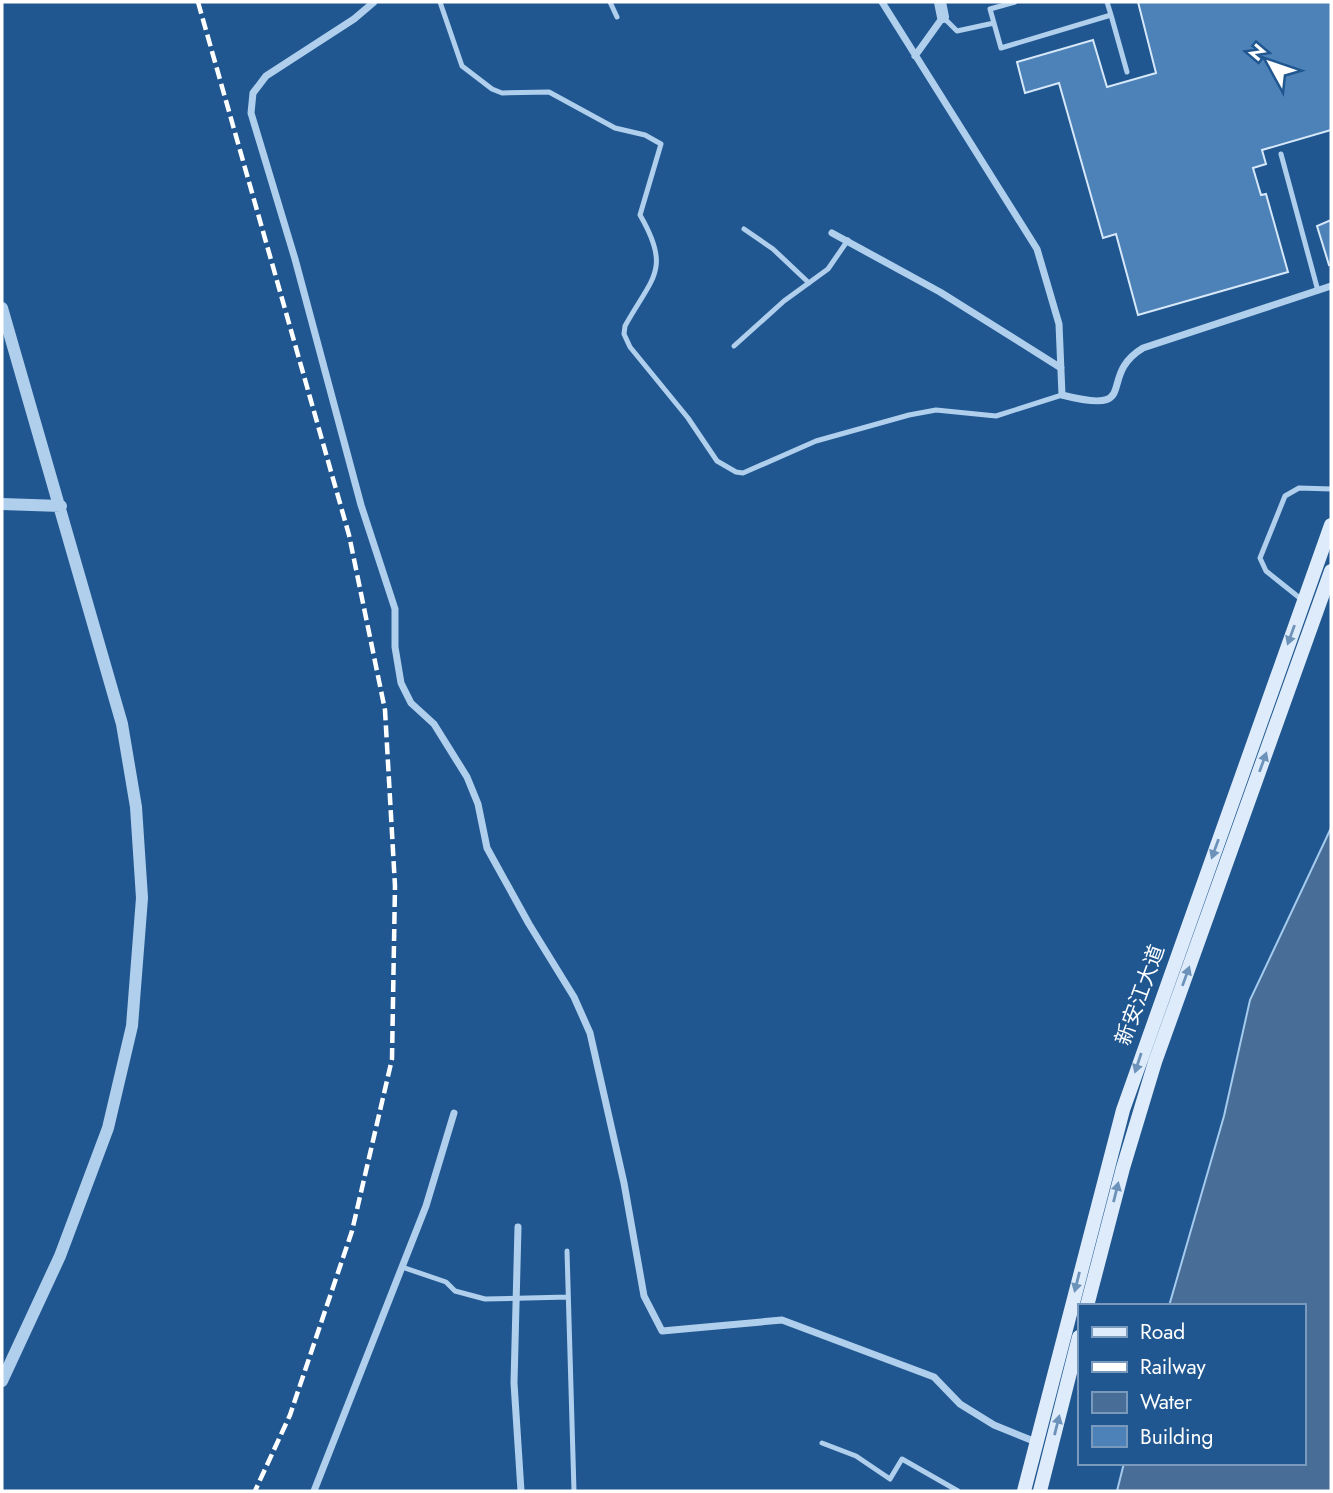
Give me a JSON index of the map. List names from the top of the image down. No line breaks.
{"streets":{"main road":["新安江大道"]},"legend":["Road","Railway","Water","Building"],"north":"top left"}
